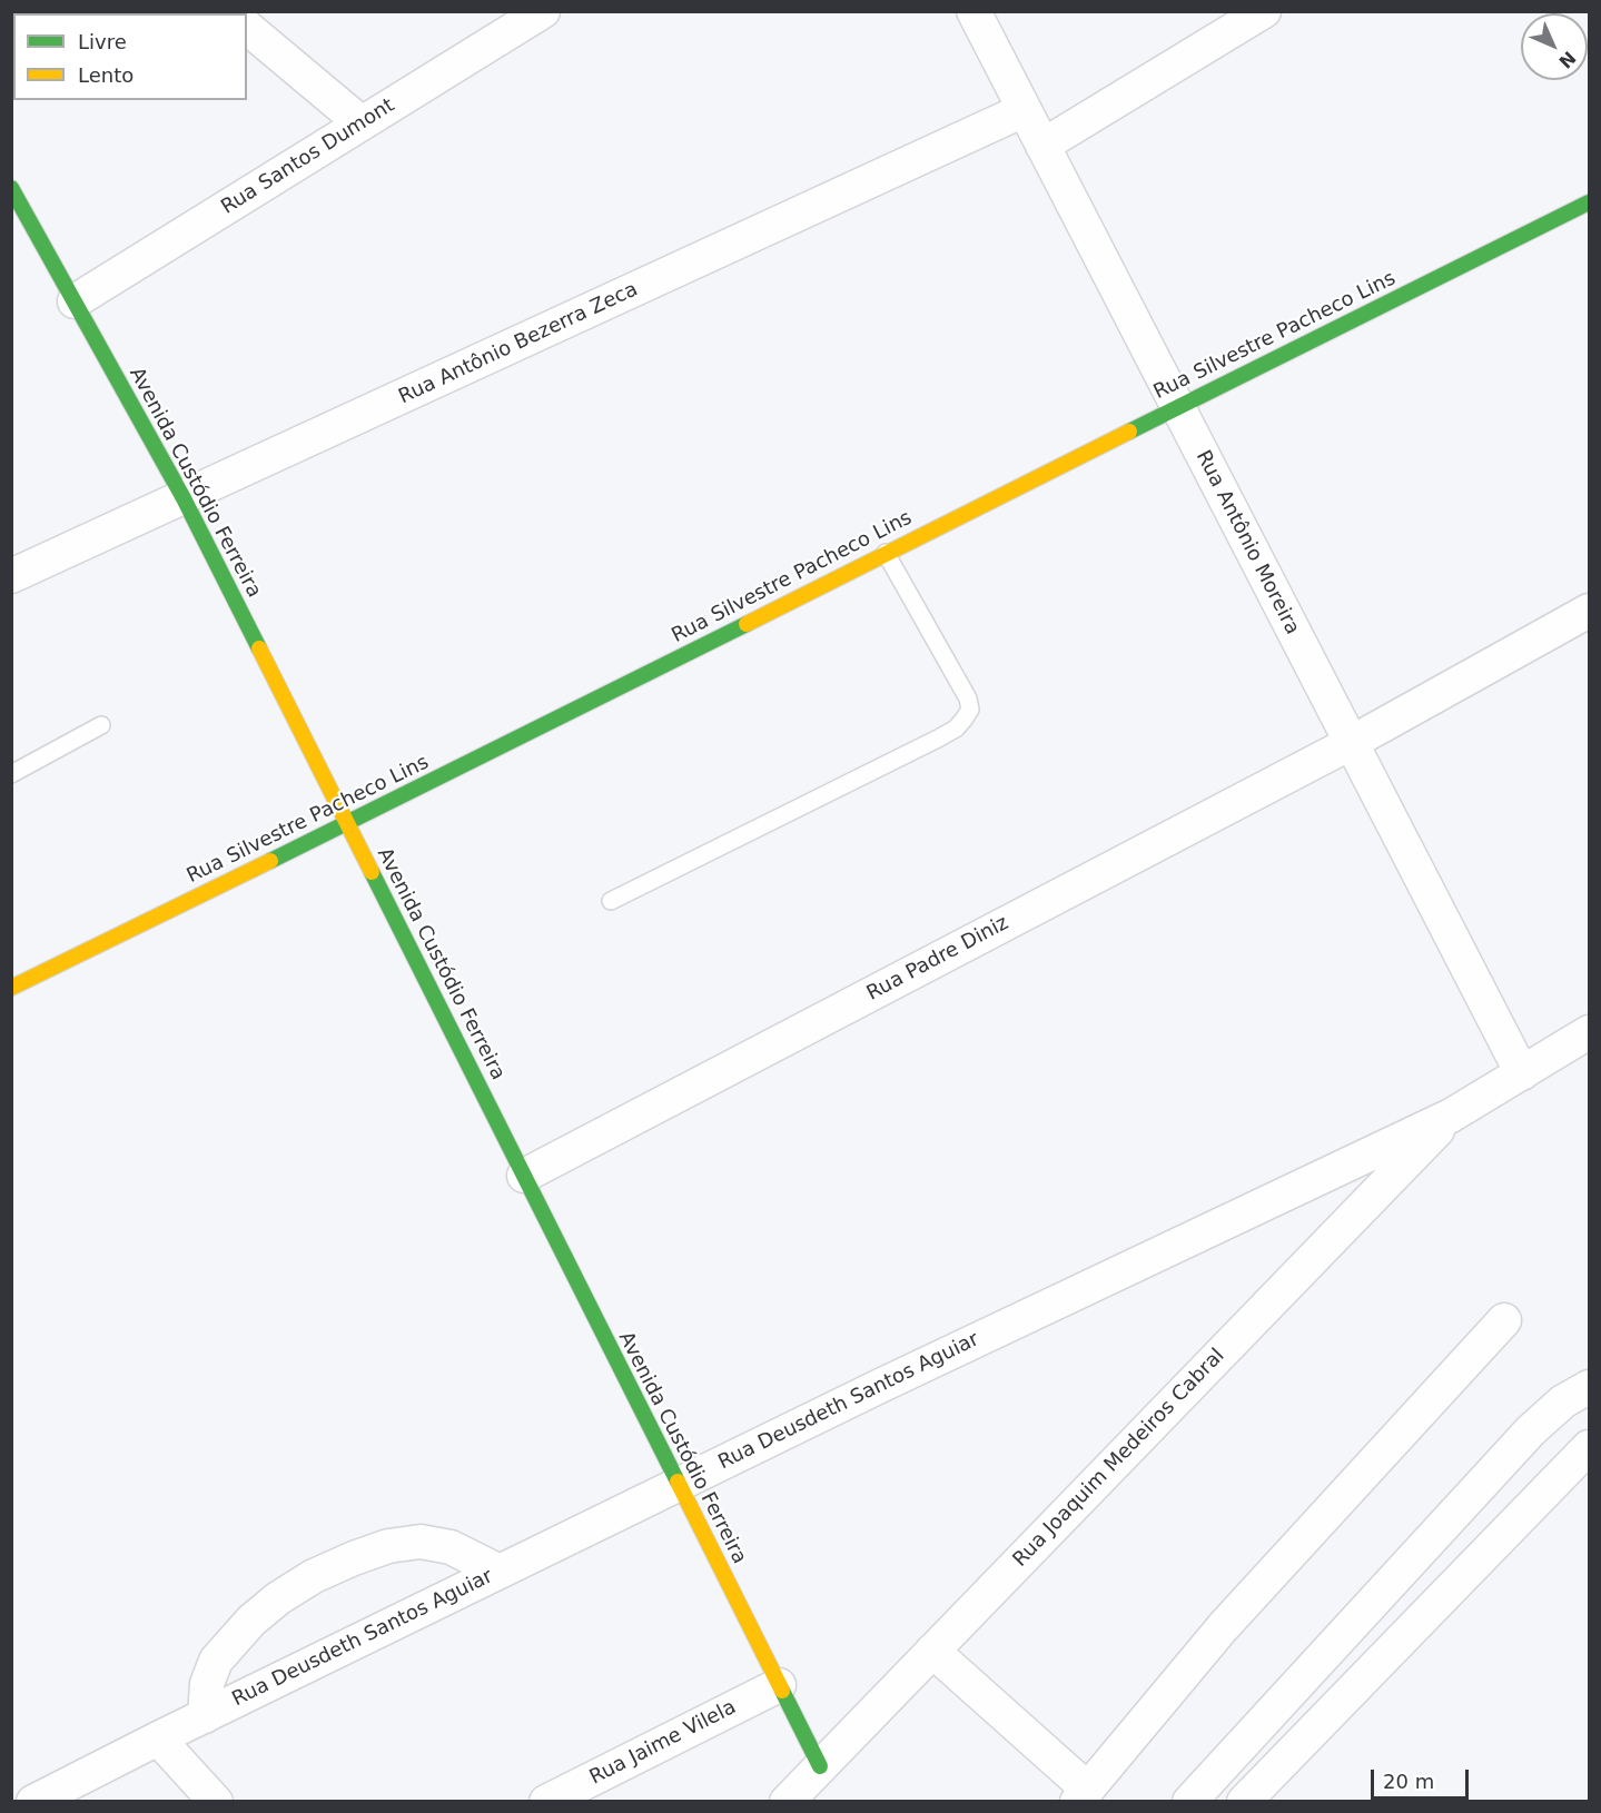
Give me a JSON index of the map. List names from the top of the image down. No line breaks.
{"streets":{"street":["Rua Santos Dumont","Rua Silvestre Pacheco Lins","Rua Antônio Bezerra Zeca","Avenida Custódio Ferreira","Rua Antônio Moreira","Rua Padre Diniz","Rua Deusdeth Santos Aguiar","Rua Joaquim Medeiros Cabral","Rua Jaime Vilela"]},"crossings":[["Rua Santos Dumont","Avenida Custódio Ferreira"],["Rua Silvestre Pacheco Lins","Avenida Custódio Ferreira"],["Rua Silvestre Pacheco Lins","Rua Antônio Moreira"],["Rua Antônio Bezerra Zeca","Avenida Custódio Ferreira"],["Rua Antônio Bezerra Zeca","Rua Antônio Moreira"],["Avenida Custódio Ferreira","Rua Padre Diniz"],["Avenida Custódio Ferreira","Rua Deusdeth Santos Aguiar"],["Avenida Custódio Ferreira","Rua Joaquim Medeiros Cabral"],["Avenida Custódio Ferreira","Rua Jaime Vilela"],["Rua Antônio Moreira","Rua Padre Diniz"],["Rua Deusdeth Santos Aguiar","Rua Joaquim Medeiros Cabral"]],"legend":["Livre","Lento"],"scale_bar":"20 m","north":"bottom right"}
